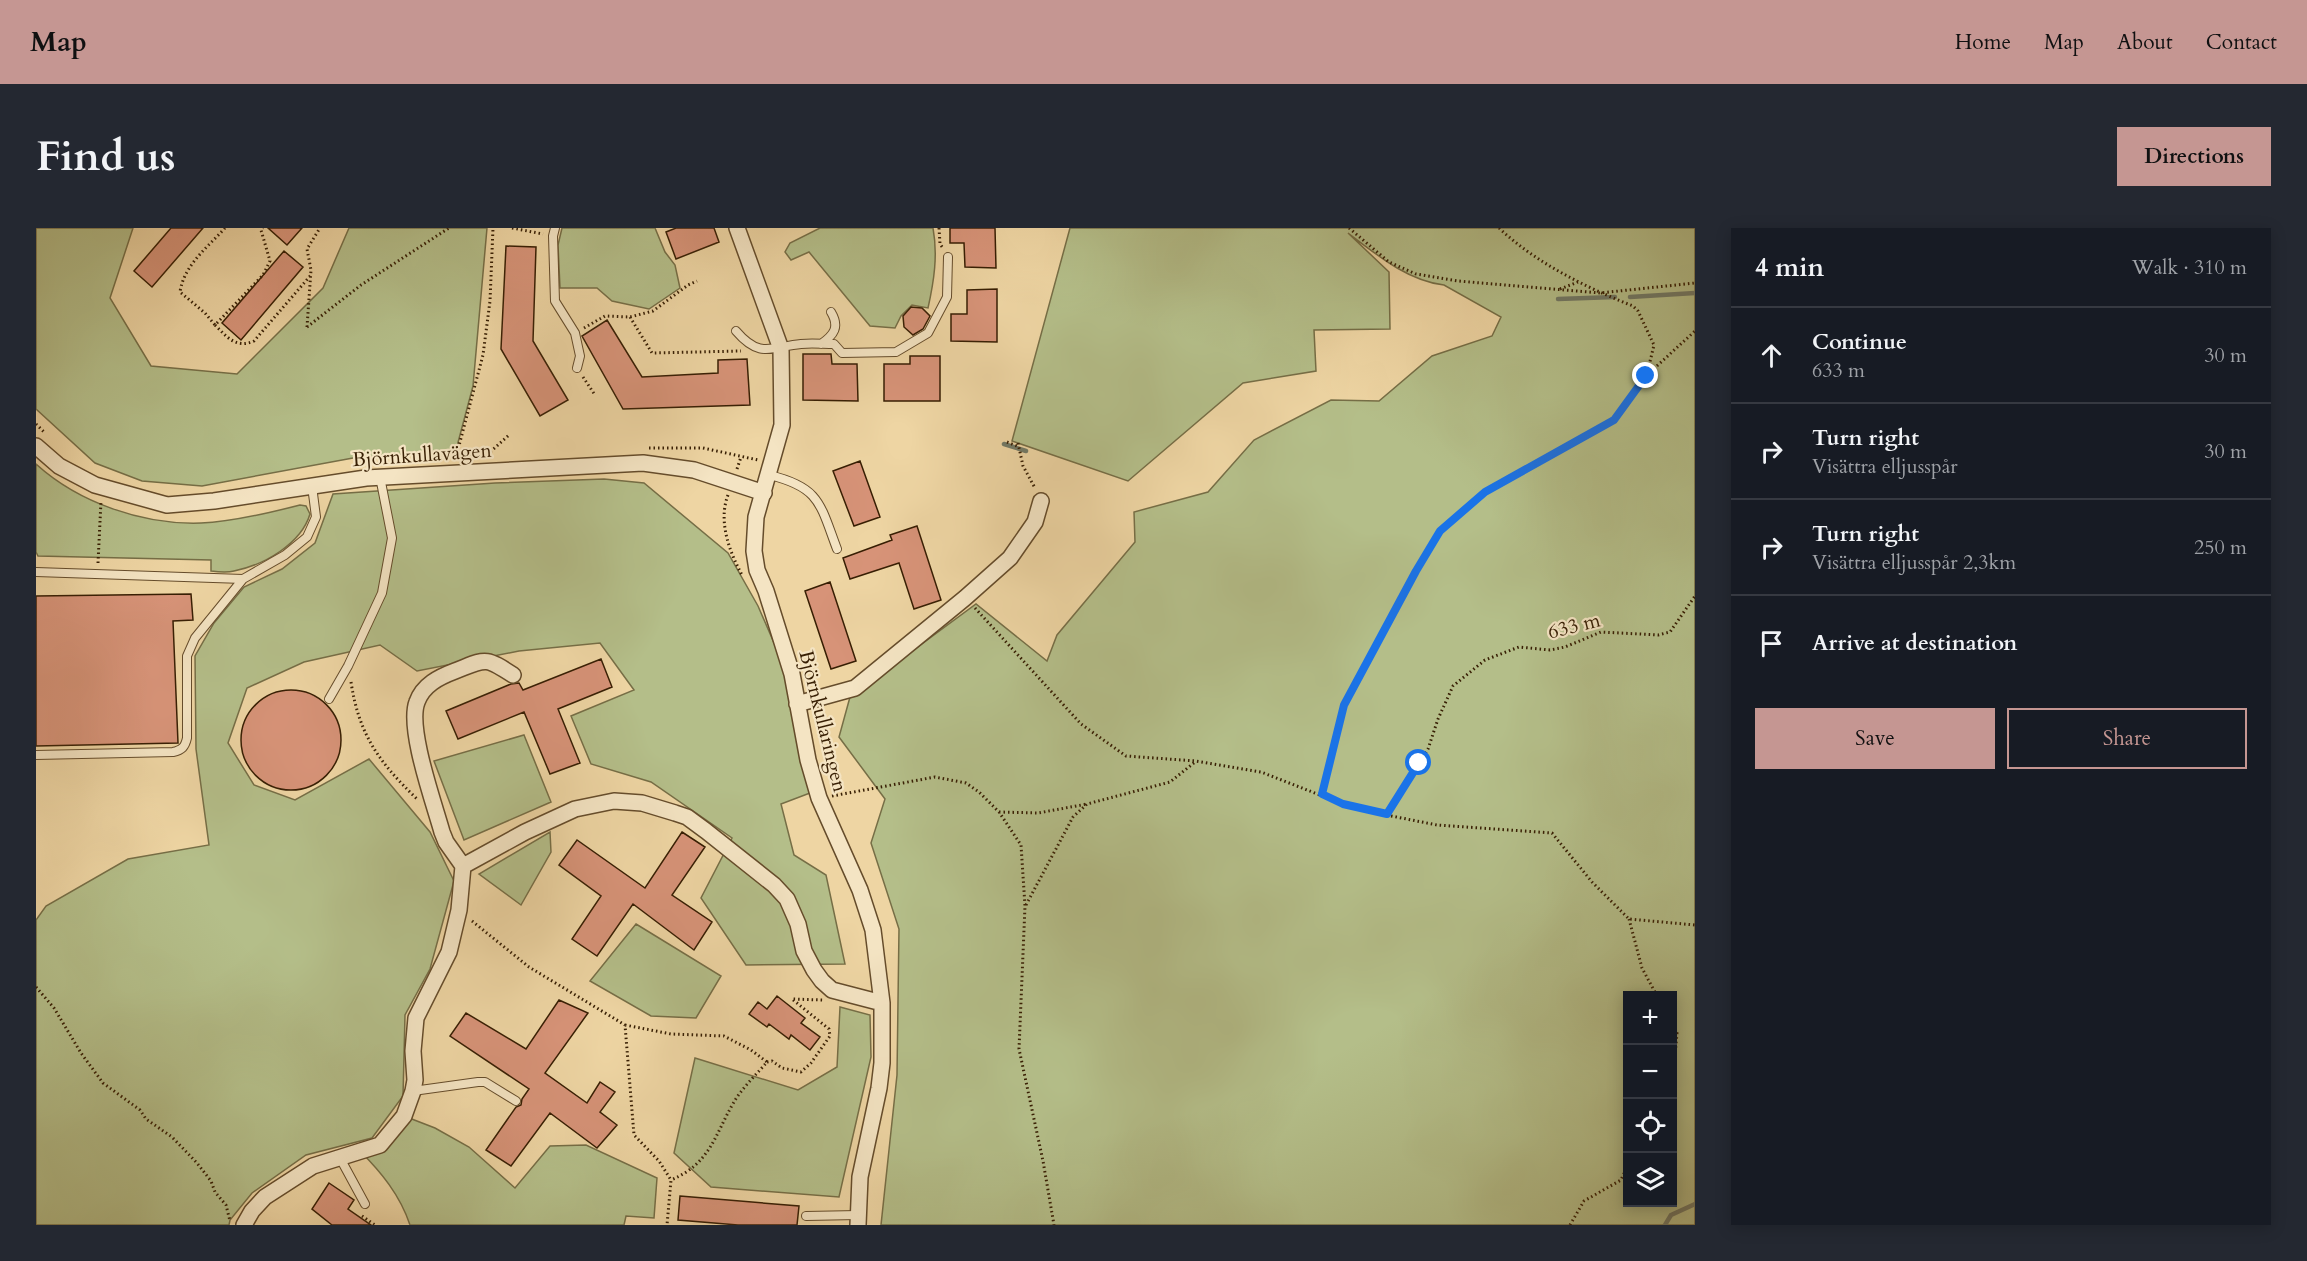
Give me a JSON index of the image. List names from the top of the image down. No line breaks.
{"streets":{"street":["Björnkullavägen","Björnkullaringen"],"path":["633 m"]},"crossings":[["Björnkullavägen","Björnkullaringen"]],"page":{"header":"Map","nav":["Home","Map","About","Contact"],"buttons":["Directions",["Save","Share"]],"title":"Find us","heading":["4 min","Walk · 310 m"],"list":[["Continue","633 m","30 m"],["Turn right","Visättra elljusspår","30 m"],["Turn right","Visättra elljusspår 2,3km","250 m"],"Arrive at destination"],"map_buttons":["+","−"]}}
